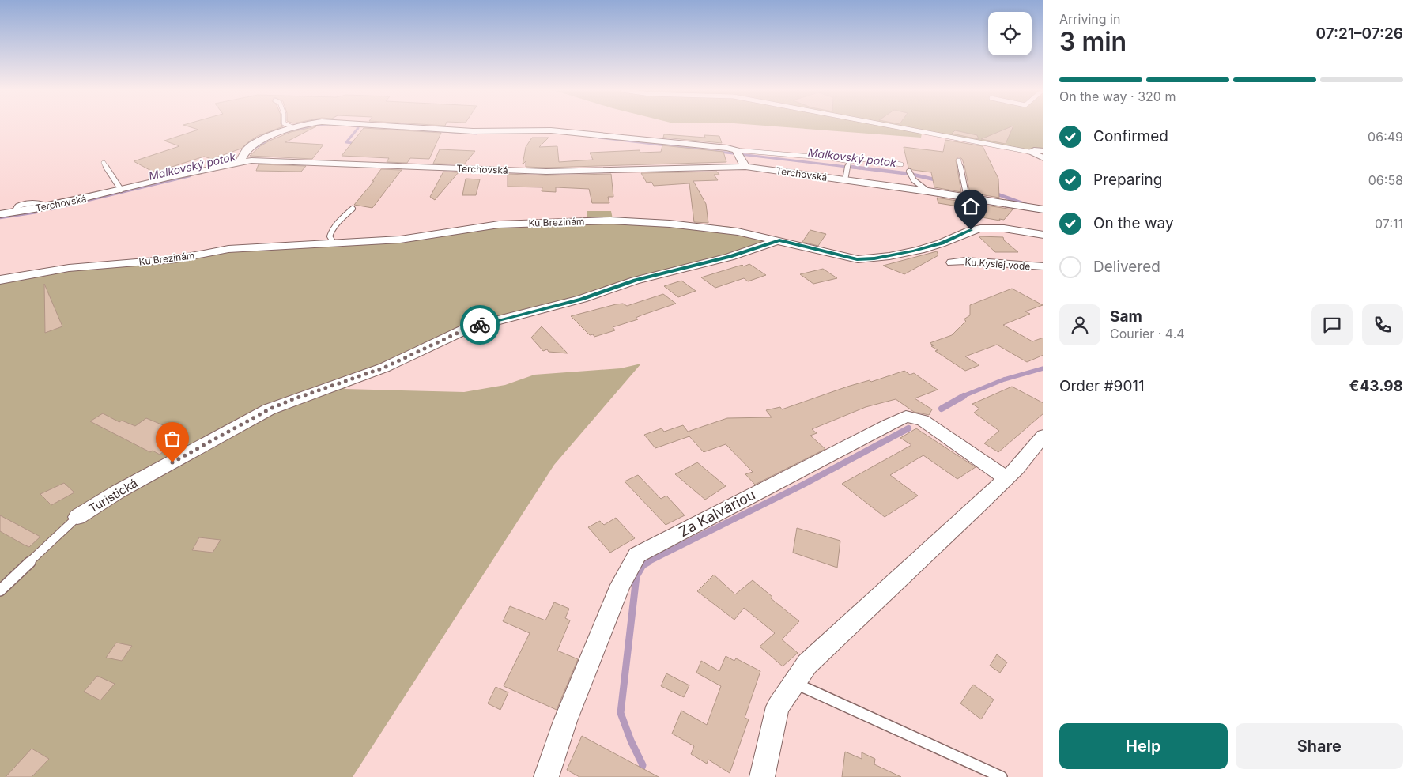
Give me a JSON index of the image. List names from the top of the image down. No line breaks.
{"streets":{"street":["Terchovská","Ku Brezinám","Ku Kyslej vode","Turistická","Za Kalváriou"]},"crossings":[["Ku Brezinám","Turistická"]],"water":["Malkovský potok"],"page":{"heading":["3 min","Arriving in","07:21–07:26"],"panel":["Sam","Courier · 4.4","Order #9011","€43.98"],"bar":"On the way · 320 m","list":[["Confirmed","06:49"],["Preparing","06:58"],["On the way","07:11"],"Delivered"],"buttons":["Help","Share"]}}
